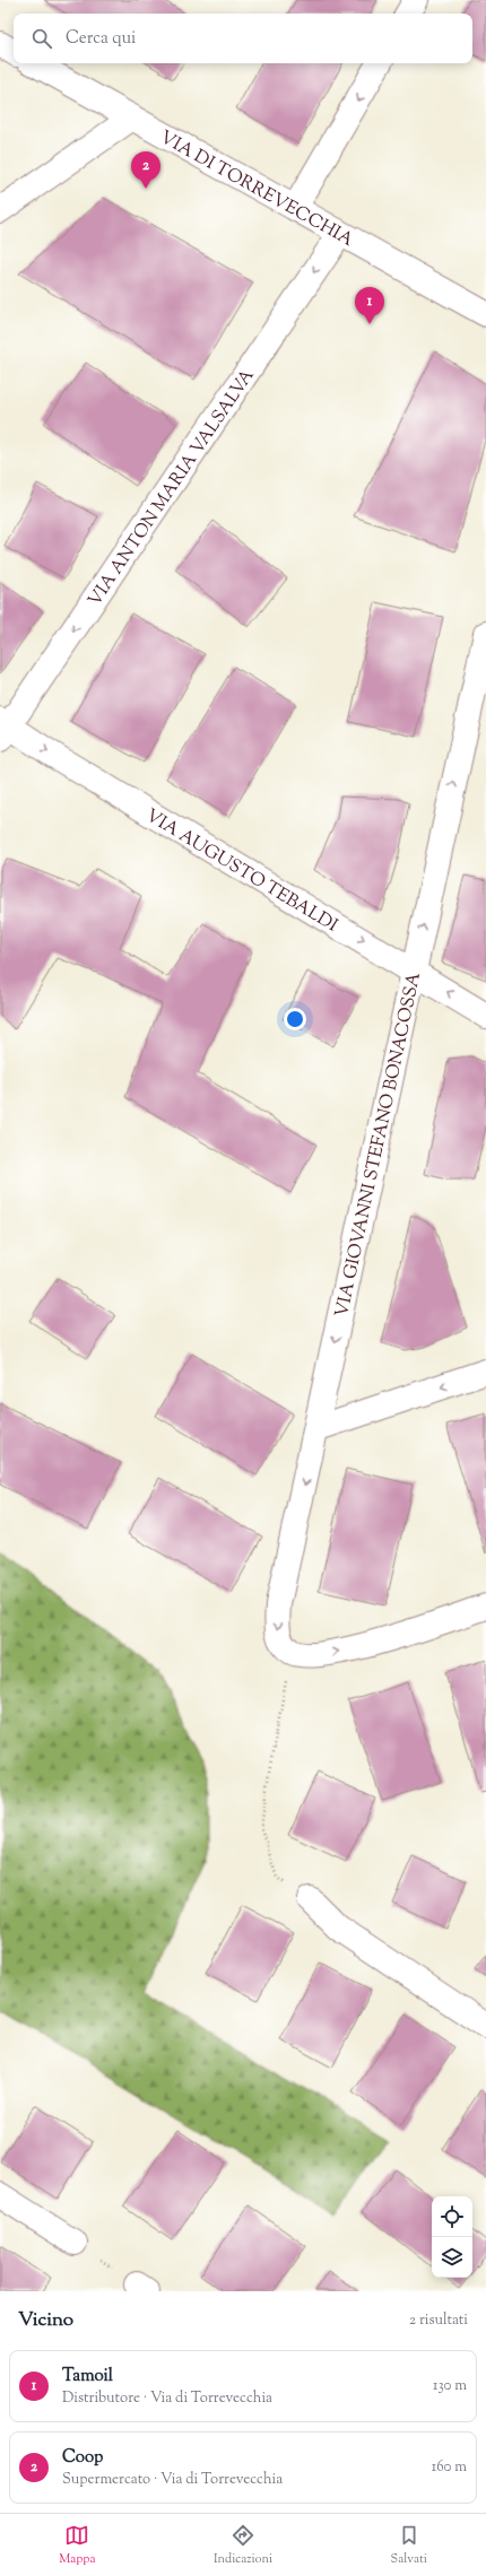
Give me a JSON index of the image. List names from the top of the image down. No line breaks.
{"streets":{"street":["VIA DI TORREVECCHIA","VIA ANTON MARIA VALSALVA","VIA AUGUSTO TEBALDI","VIA GIOVANNI STEFANO BONACOSSA"]},"crossings":[["VIA DI TORREVECCHIA","VIA ANTON MARIA VALSALVA"],["VIA ANTON MARIA VALSALVA","VIA AUGUSTO TEBALDI"],["VIA AUGUSTO TEBALDI","VIA GIOVANNI STEFANO BONACOSSA"]],"one_way":["VIA ANTON MARIA VALSALVA"],"page":{"search":"Cerca qui","pins":["2","1"],"heading":["Vicino","2 risultati"],"list":[{"mark":"1","name":"Tamoil","note":"Distributore · Via di Torrevecchia","value":"130 m"},{"mark":"2","name":"Coop","note":"Supermercato · Via di Torrevecchia","value":"160 m"}],"nav":["Mappa","Indicazioni","Salvati"]}}
